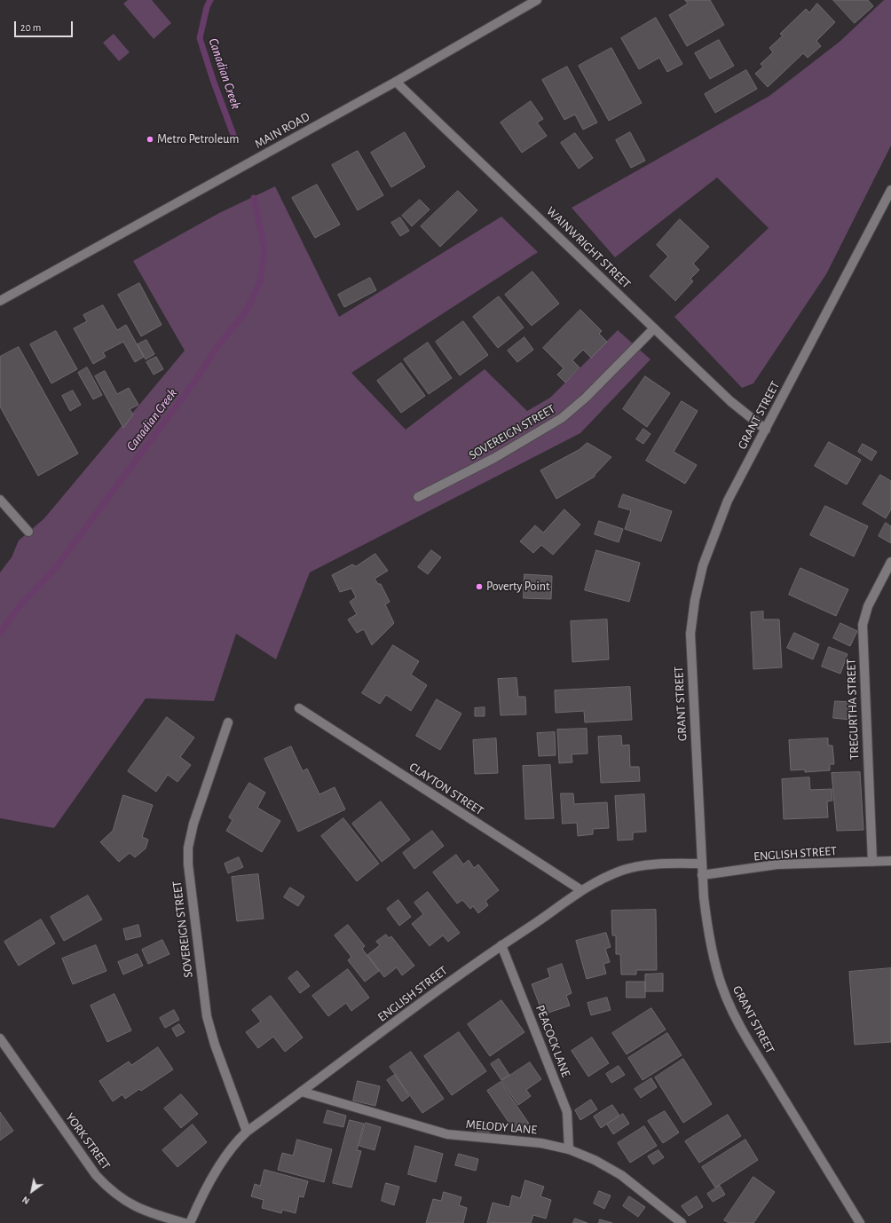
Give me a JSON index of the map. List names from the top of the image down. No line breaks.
{"streets":{"street":["MAIN ROAD","WAINWRIGHT STREET","GRANT STREET","SOVEREIGN STREET","TREGURTHA STREET","CLAYTON STREET","ENGLISH STREET","PEACOCK LANE","MELODY LANE","YORK STREET"]},"crossings":[["MAIN ROAD","WAINWRIGHT STREET"],["WAINWRIGHT STREET","GRANT STREET"],["WAINWRIGHT STREET","SOVEREIGN STREET"],["GRANT STREET","ENGLISH STREET"],["SOVEREIGN STREET","ENGLISH STREET"],["TREGURTHA STREET","ENGLISH STREET"],["CLAYTON STREET","ENGLISH STREET"],["ENGLISH STREET","PEACOCK LANE"],["ENGLISH STREET","MELODY LANE"],["PEACOCK LANE","MELODY LANE"]],"water":["Canadian Creek"],"places":["Metro Petroleum","Poverty Point"],"scale_bar":"20 m","north":"bottom left"}
